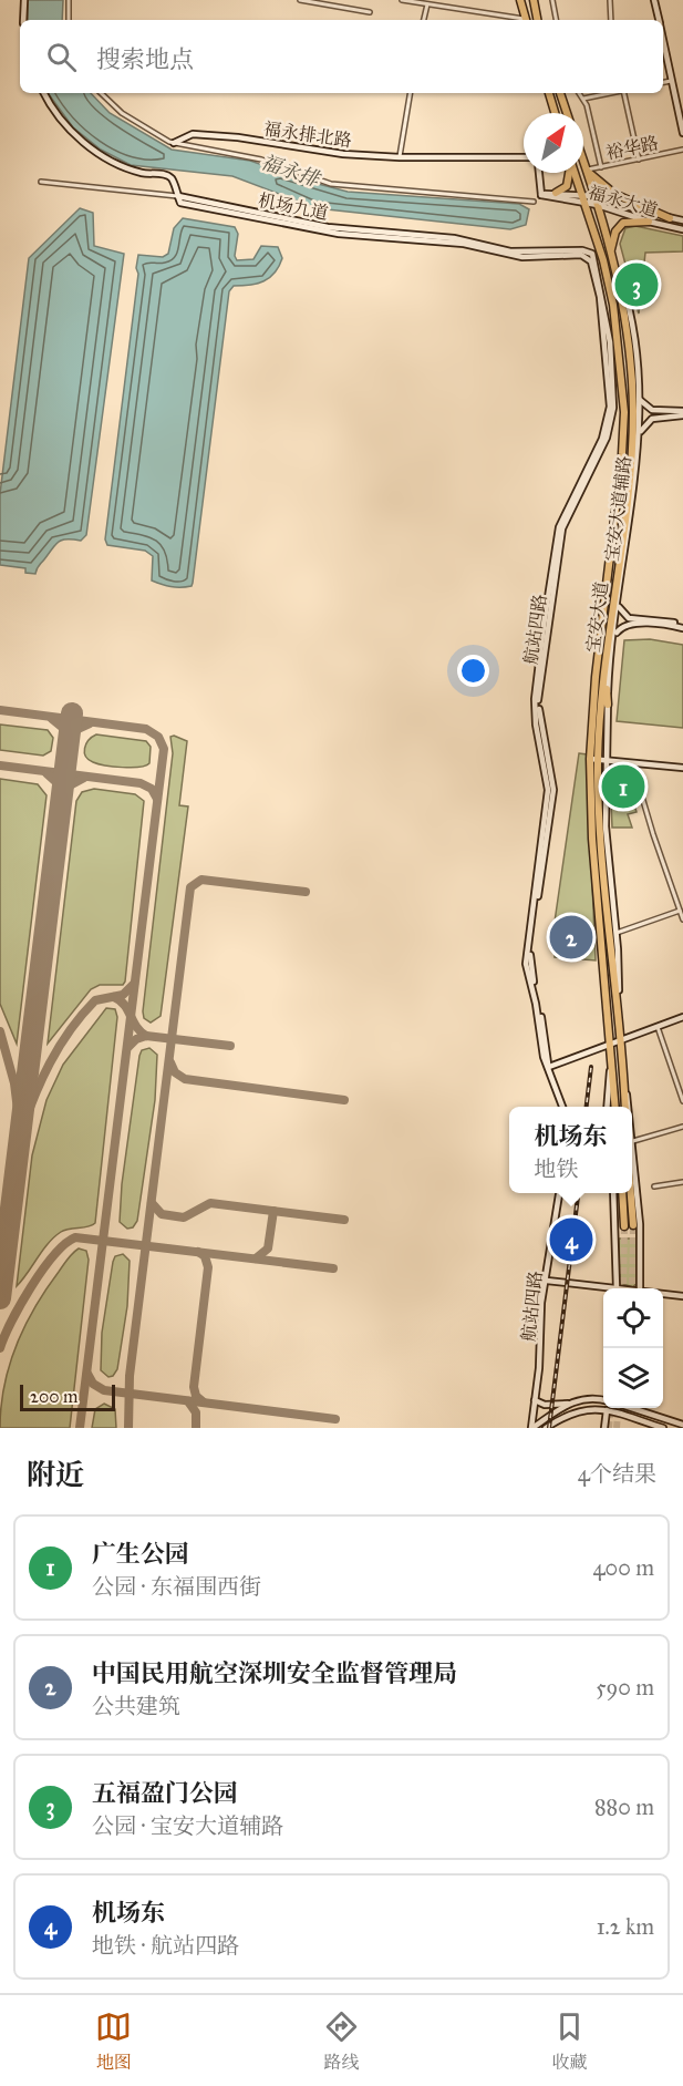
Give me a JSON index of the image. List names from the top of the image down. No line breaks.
{"streets":{"main road":["福永排北路","福永大道","机场九道","宝安大道辅路","宝安大道","航站四路"],"street":["裕华路"]},"crossings":[["裕华路","宝安大道"],["福永大道","宝安大道"],["机场九道","航站四路"],["宝安大道辅路","宝安大道"]],"water":["福永排"],"scale_bar":"200 m","north":"top right","page":{"search":"搜索地点","pins":["3","1","2","4"],"popup":["机场东","地铁"],"scale":"200 m","heading":["附近","4个结果"],"list":[{"mark":"1","name":"广生公园","note":"公园 · 东福围西街","value":"400 m"},{"mark":"2","name":"中国民用航空深圳安全监督管理局","note":"公共建筑","value":"590 m"},{"mark":"3","name":"五福盈门公园","note":"公园 · 宝安大道辅路","value":"880 m"},{"mark":"4","name":"机场东","note":"地铁 · 航站四路","value":"1.2 km"}],"nav":["地图","路线","收藏"]}}
